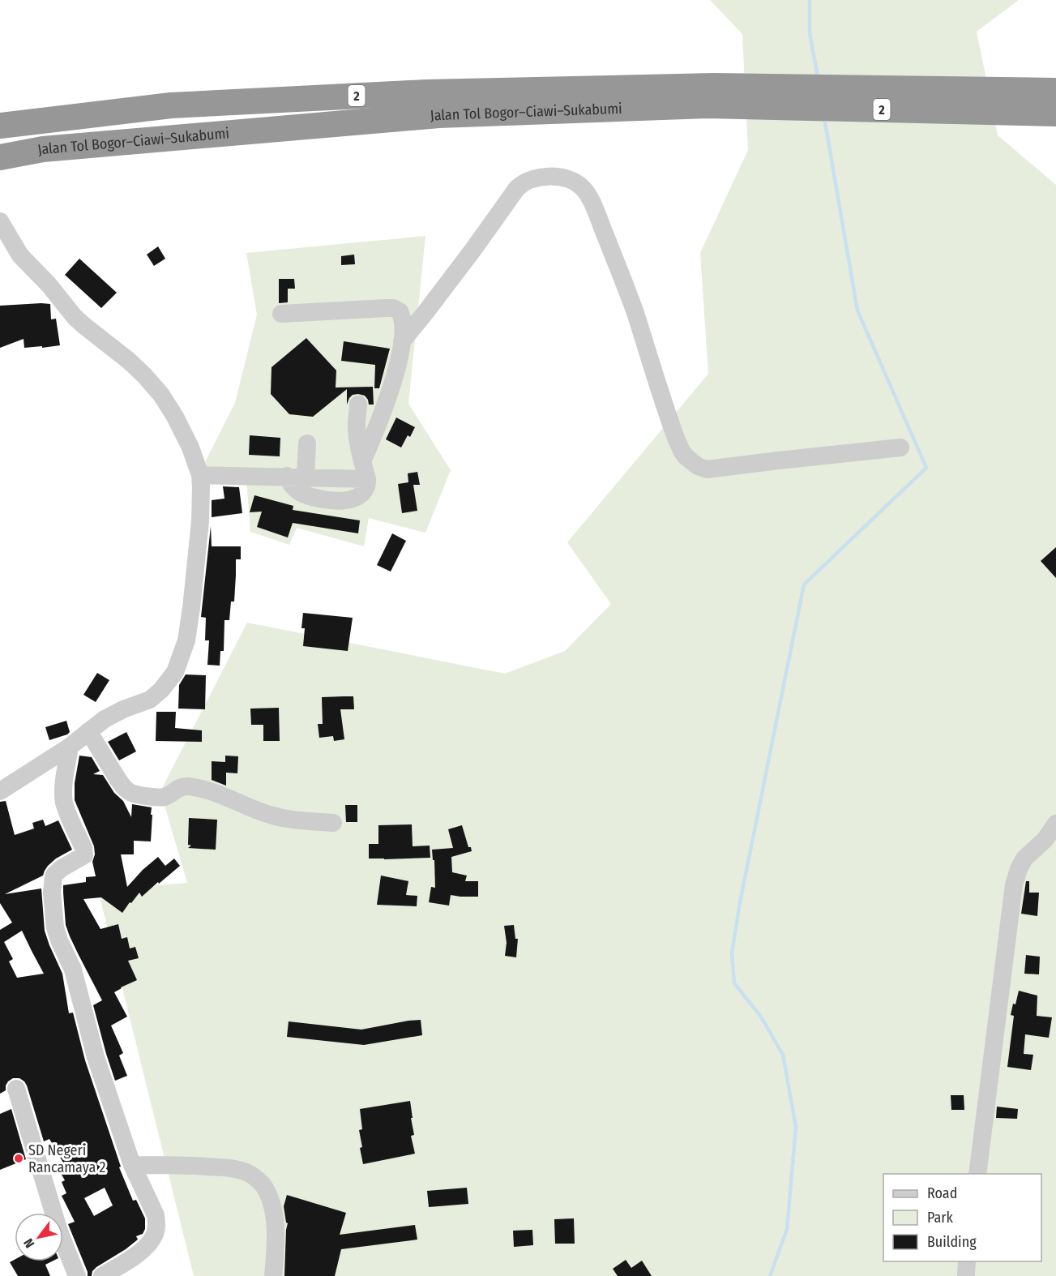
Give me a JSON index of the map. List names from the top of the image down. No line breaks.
{"streets":{"highway":["2","Jalan Tol Bogor–Ciawi–Sukabumi"]},"places":["SD Negeri Rancamaya 2"],"legend":["Road","Park","Building"],"north":"bottom left"}
